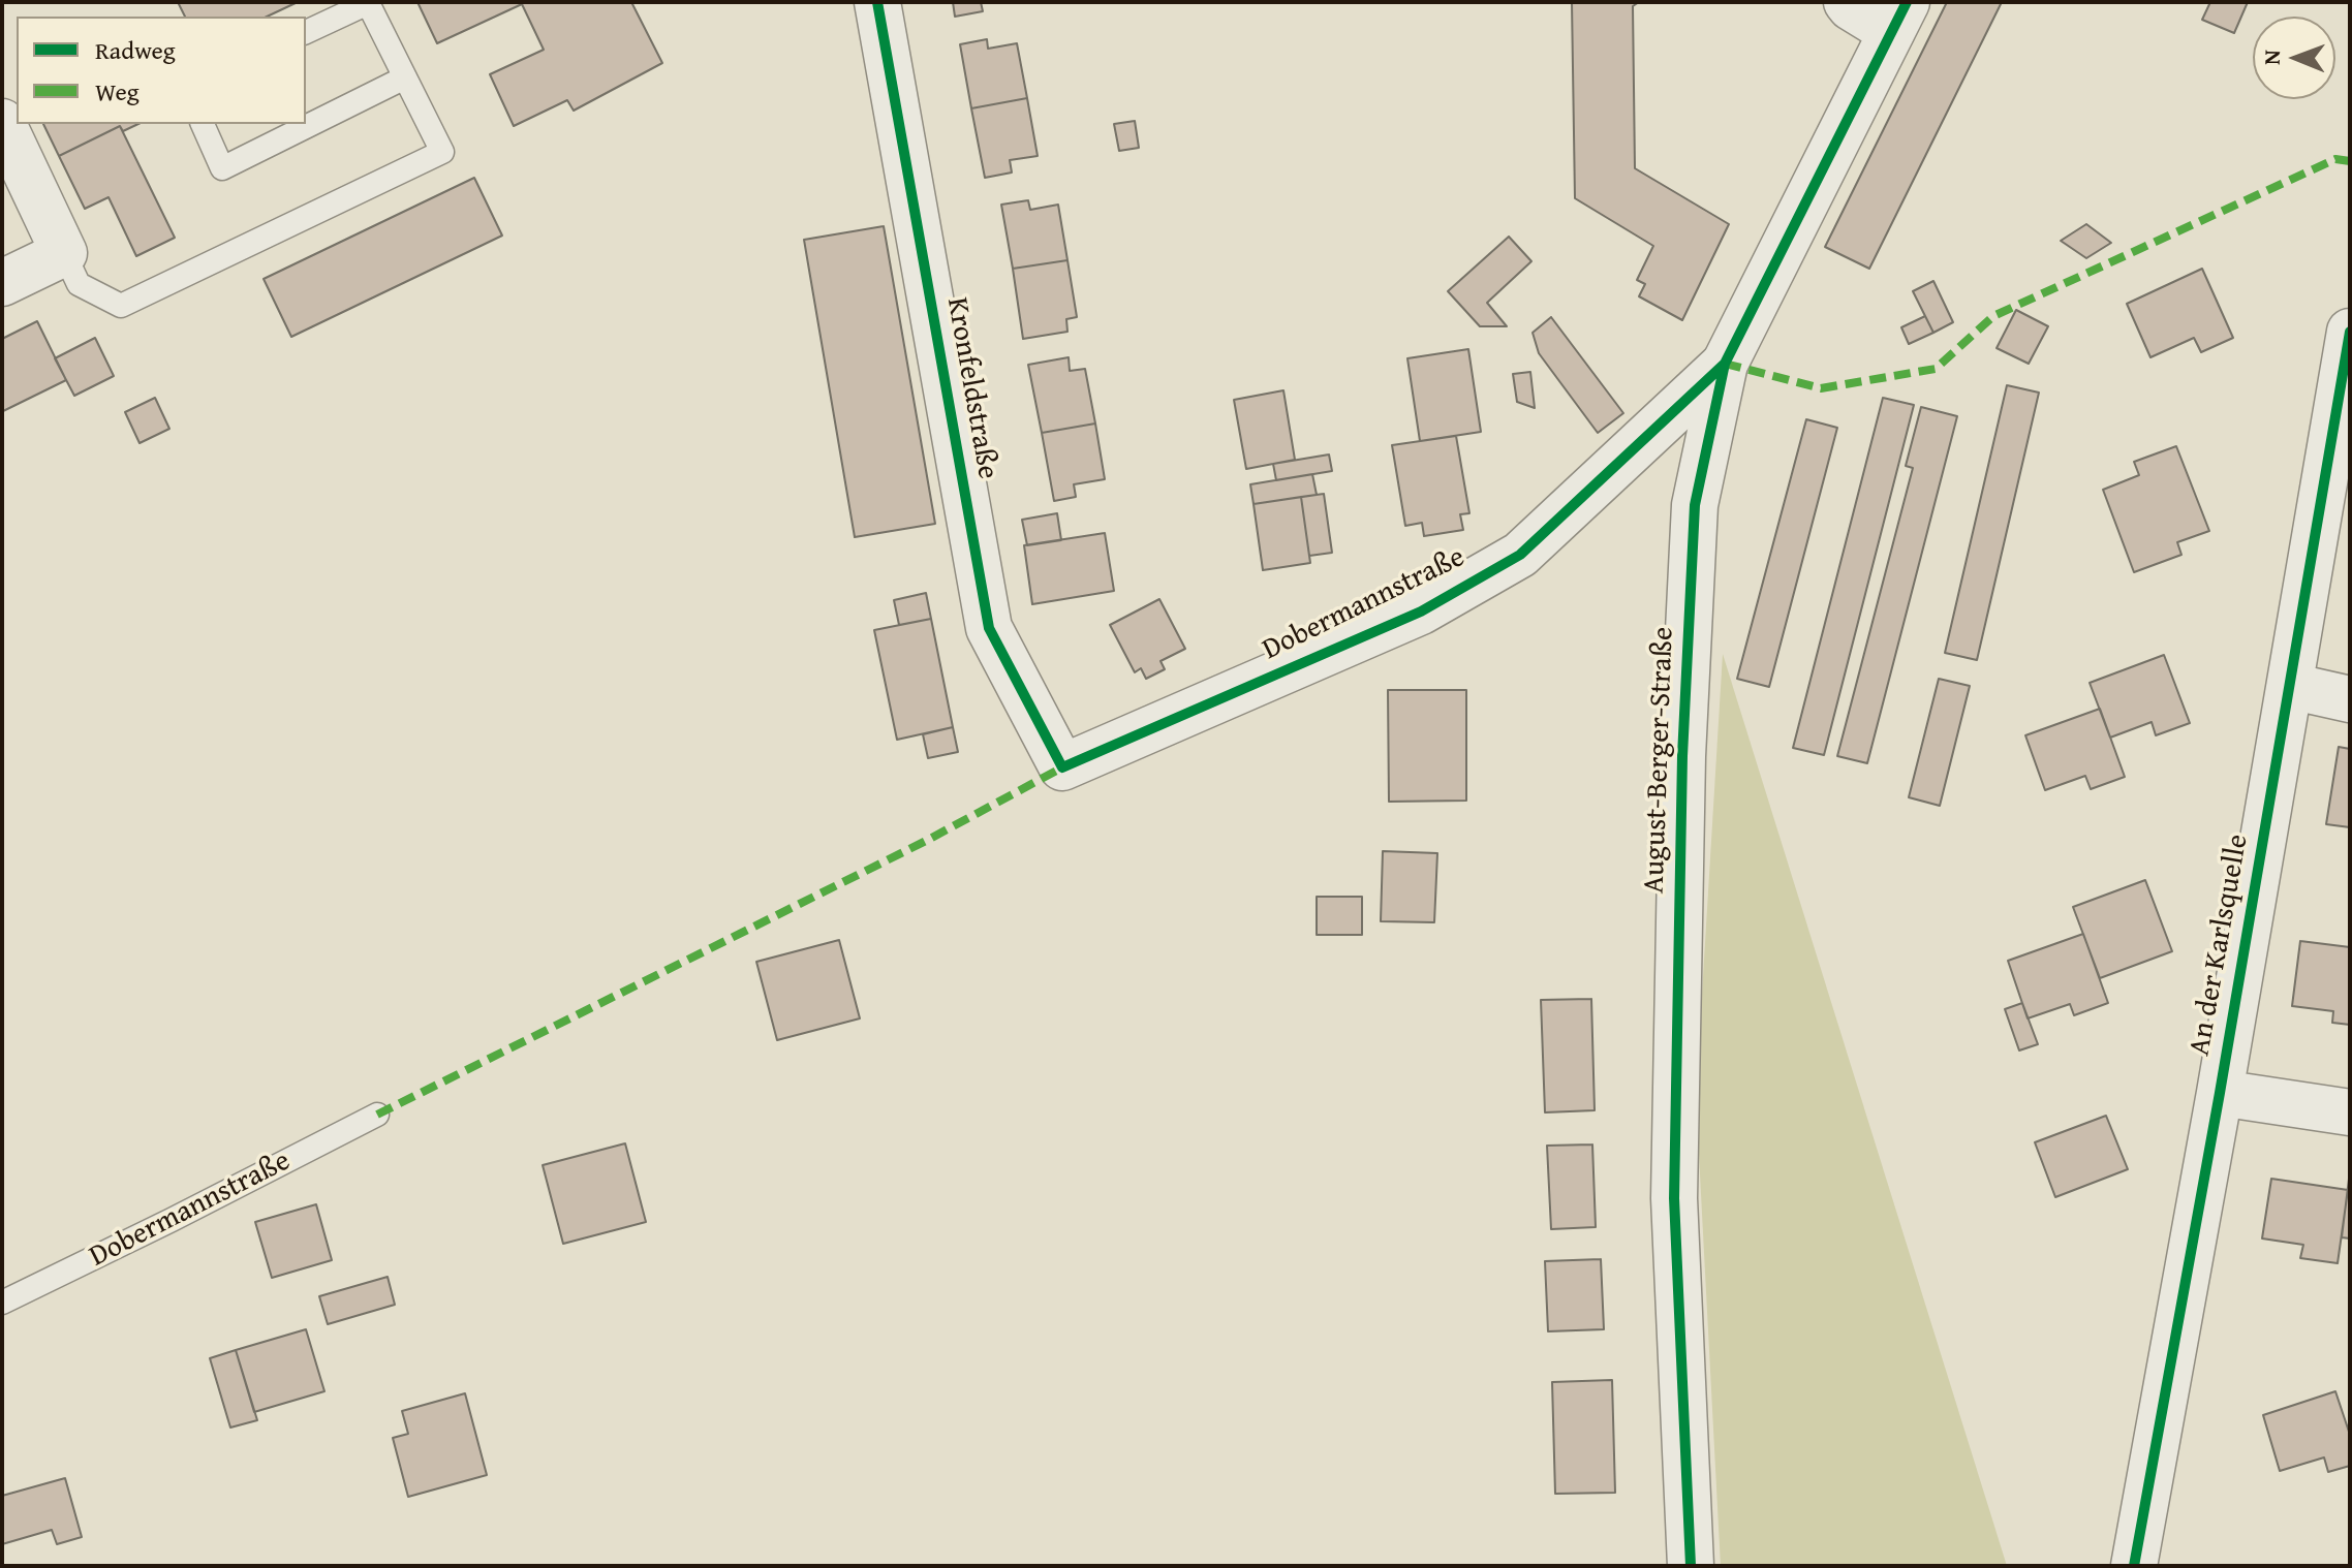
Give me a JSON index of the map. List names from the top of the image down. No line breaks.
{"streets":{"street":["Kronfeldstraße","Dobermannstraße","August-Berger-Straße","An der Karlsquelle"]},"crossings":[["Kronfeldstraße","Dobermannstraße"],["Dobermannstraße","August-Berger-Straße"]],"legend":["Radweg","Weg"],"north":"left"}
